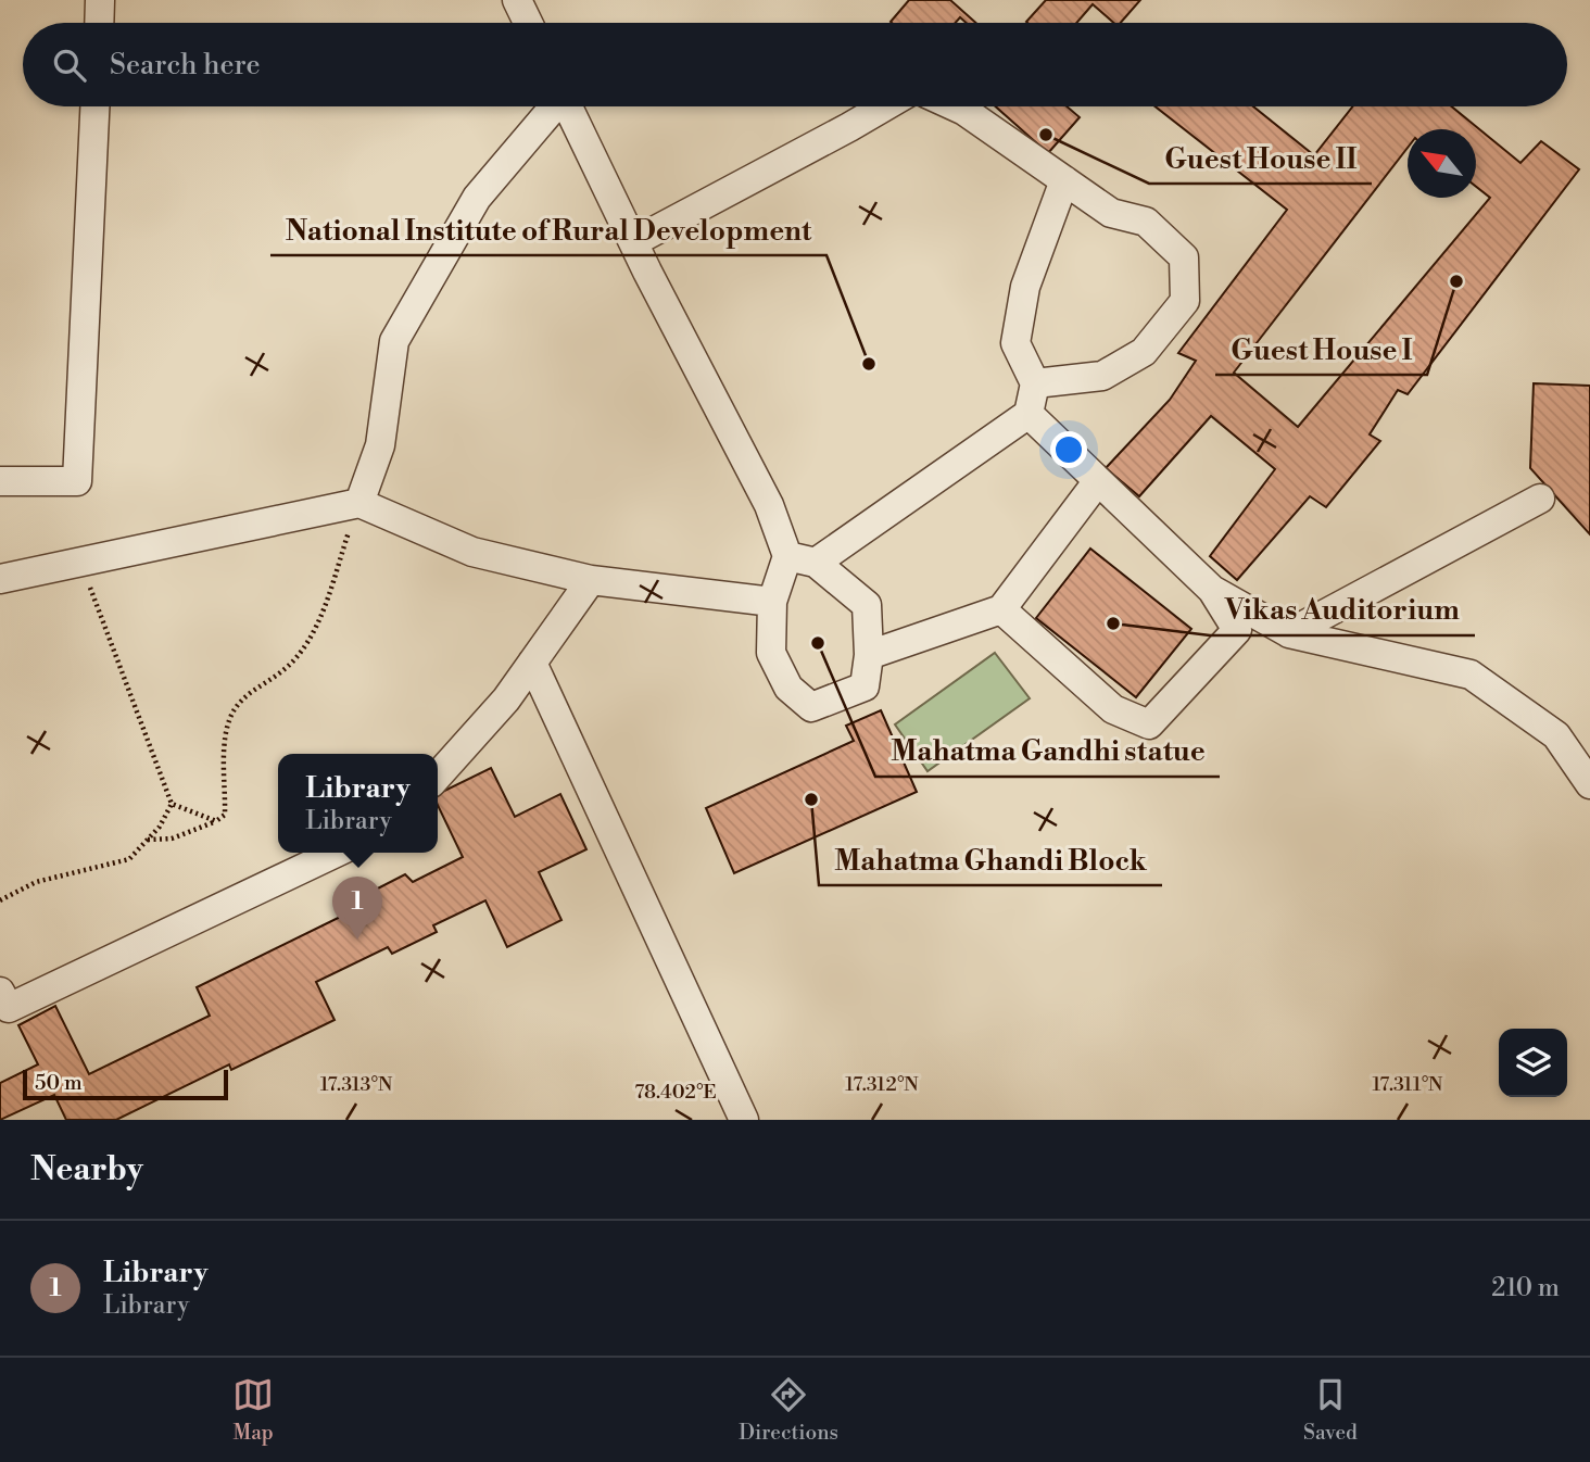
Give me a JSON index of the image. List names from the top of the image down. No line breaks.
{"places":["Guest House II","Guest House I","National Institute of Rural Development","Vikas Auditorium","Mahatma Gandhi statue","Mahatma Ghandi Block"],"scale_bar":"50 m","north":"top left","page":{"search":"Search here","popup":["Library","Library"],"pins":"1","scale":"50 m","heading":"Nearby","list":[{"mark":"1","name":"Library","note":"Library","value":"210 m"}],"nav":["Map","Directions","Saved"]},"coordinates":["17.313°N","17.312°N","17.311°N","78.402°E"]}
